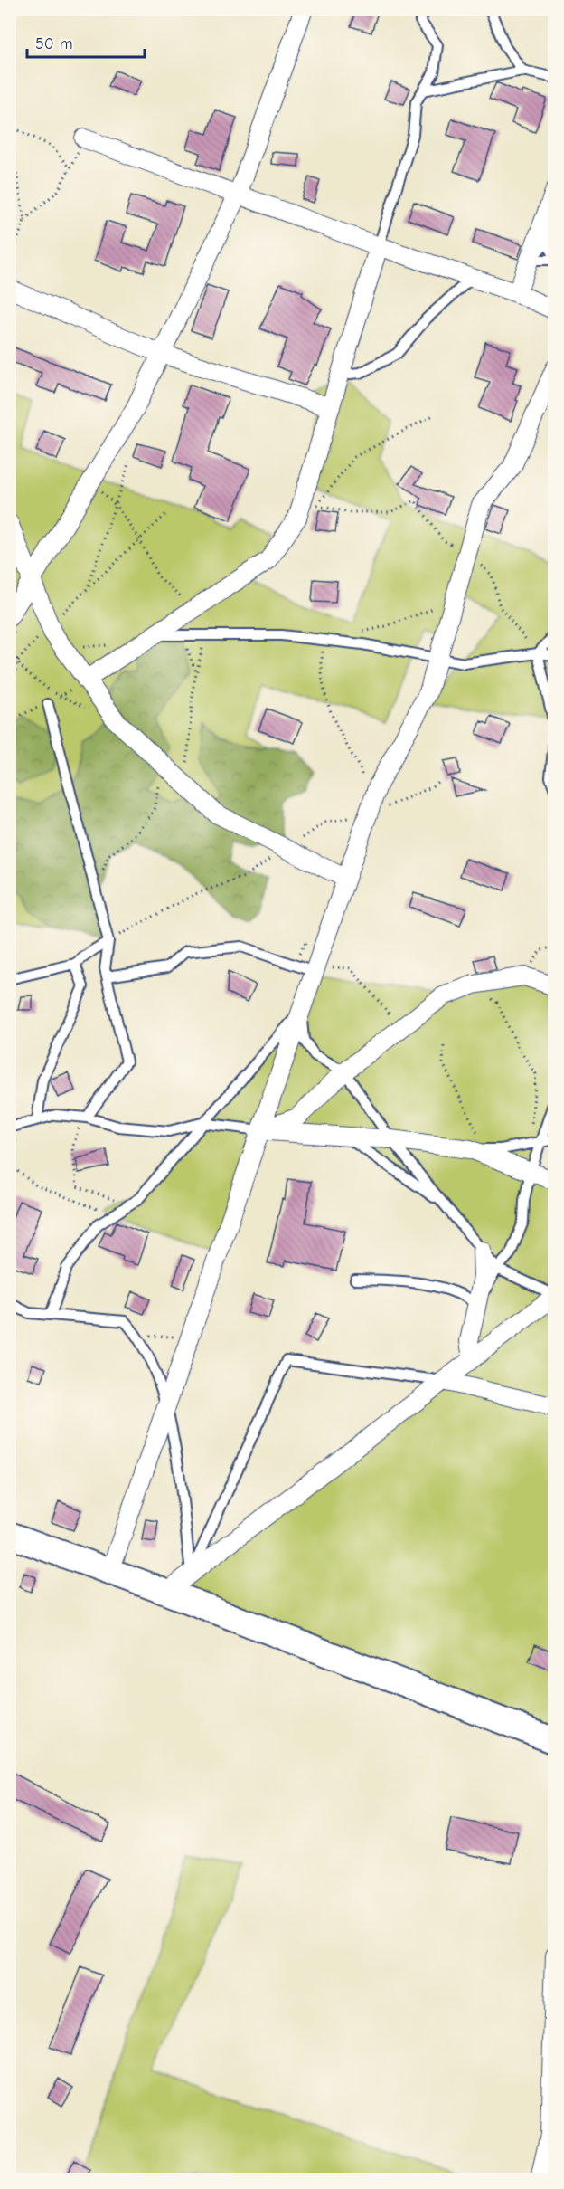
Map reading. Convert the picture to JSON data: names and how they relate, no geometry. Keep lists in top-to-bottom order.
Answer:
{
  "scale_bar": "50 m"
}
